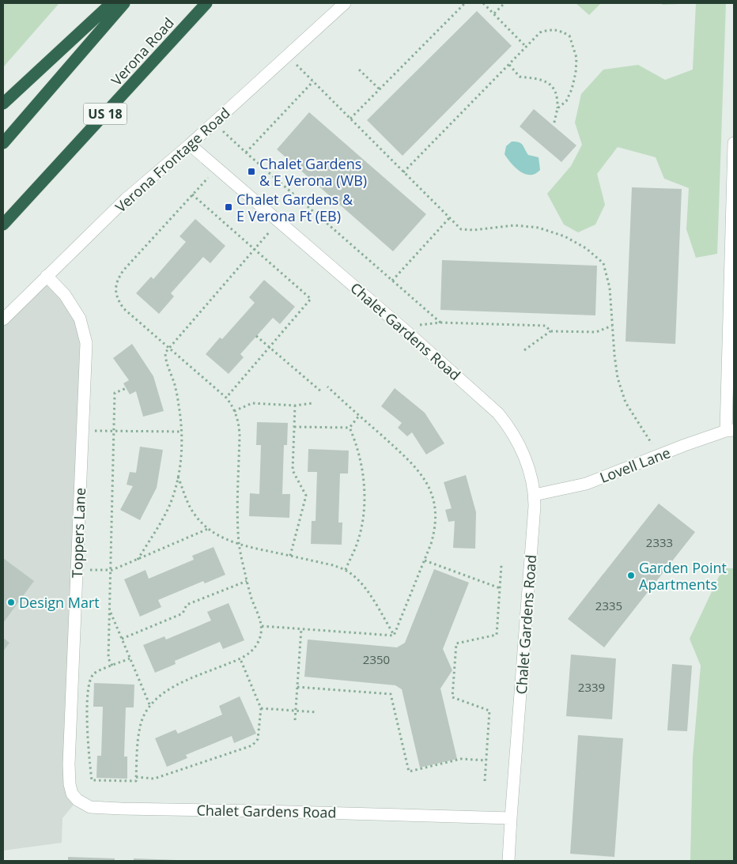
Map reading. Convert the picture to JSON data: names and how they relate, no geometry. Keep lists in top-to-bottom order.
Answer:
{
  "streets": {
    "highway": ["Verona Road", "US 18"],
    "street": [
      "Verona Frontage Road",
      "Chalet Gardens Road",
      "Lovell Lane",
      "Toppers Lane"
    ]
  },
  "crossings": [
    ["Verona Frontage Road", "Chalet Gardens Road"],
    ["Verona Frontage Road", "Toppers Lane"],
    ["Chalet Gardens Road", "Lovell Lane"],
    ["Chalet Gardens Road", "Toppers Lane"]
  ],
  "places": {
    "transit": ["Chalet Gardens & E Verona (WB)", "Chalet Gardens & E Verona Ft (EB)"],
    "other": ["Garden Point Apartments", "Design Mart"]
  },
  "house_numbers": [
    "2333",
    "2335",
    "2350",
    "2339"
  ]
}
